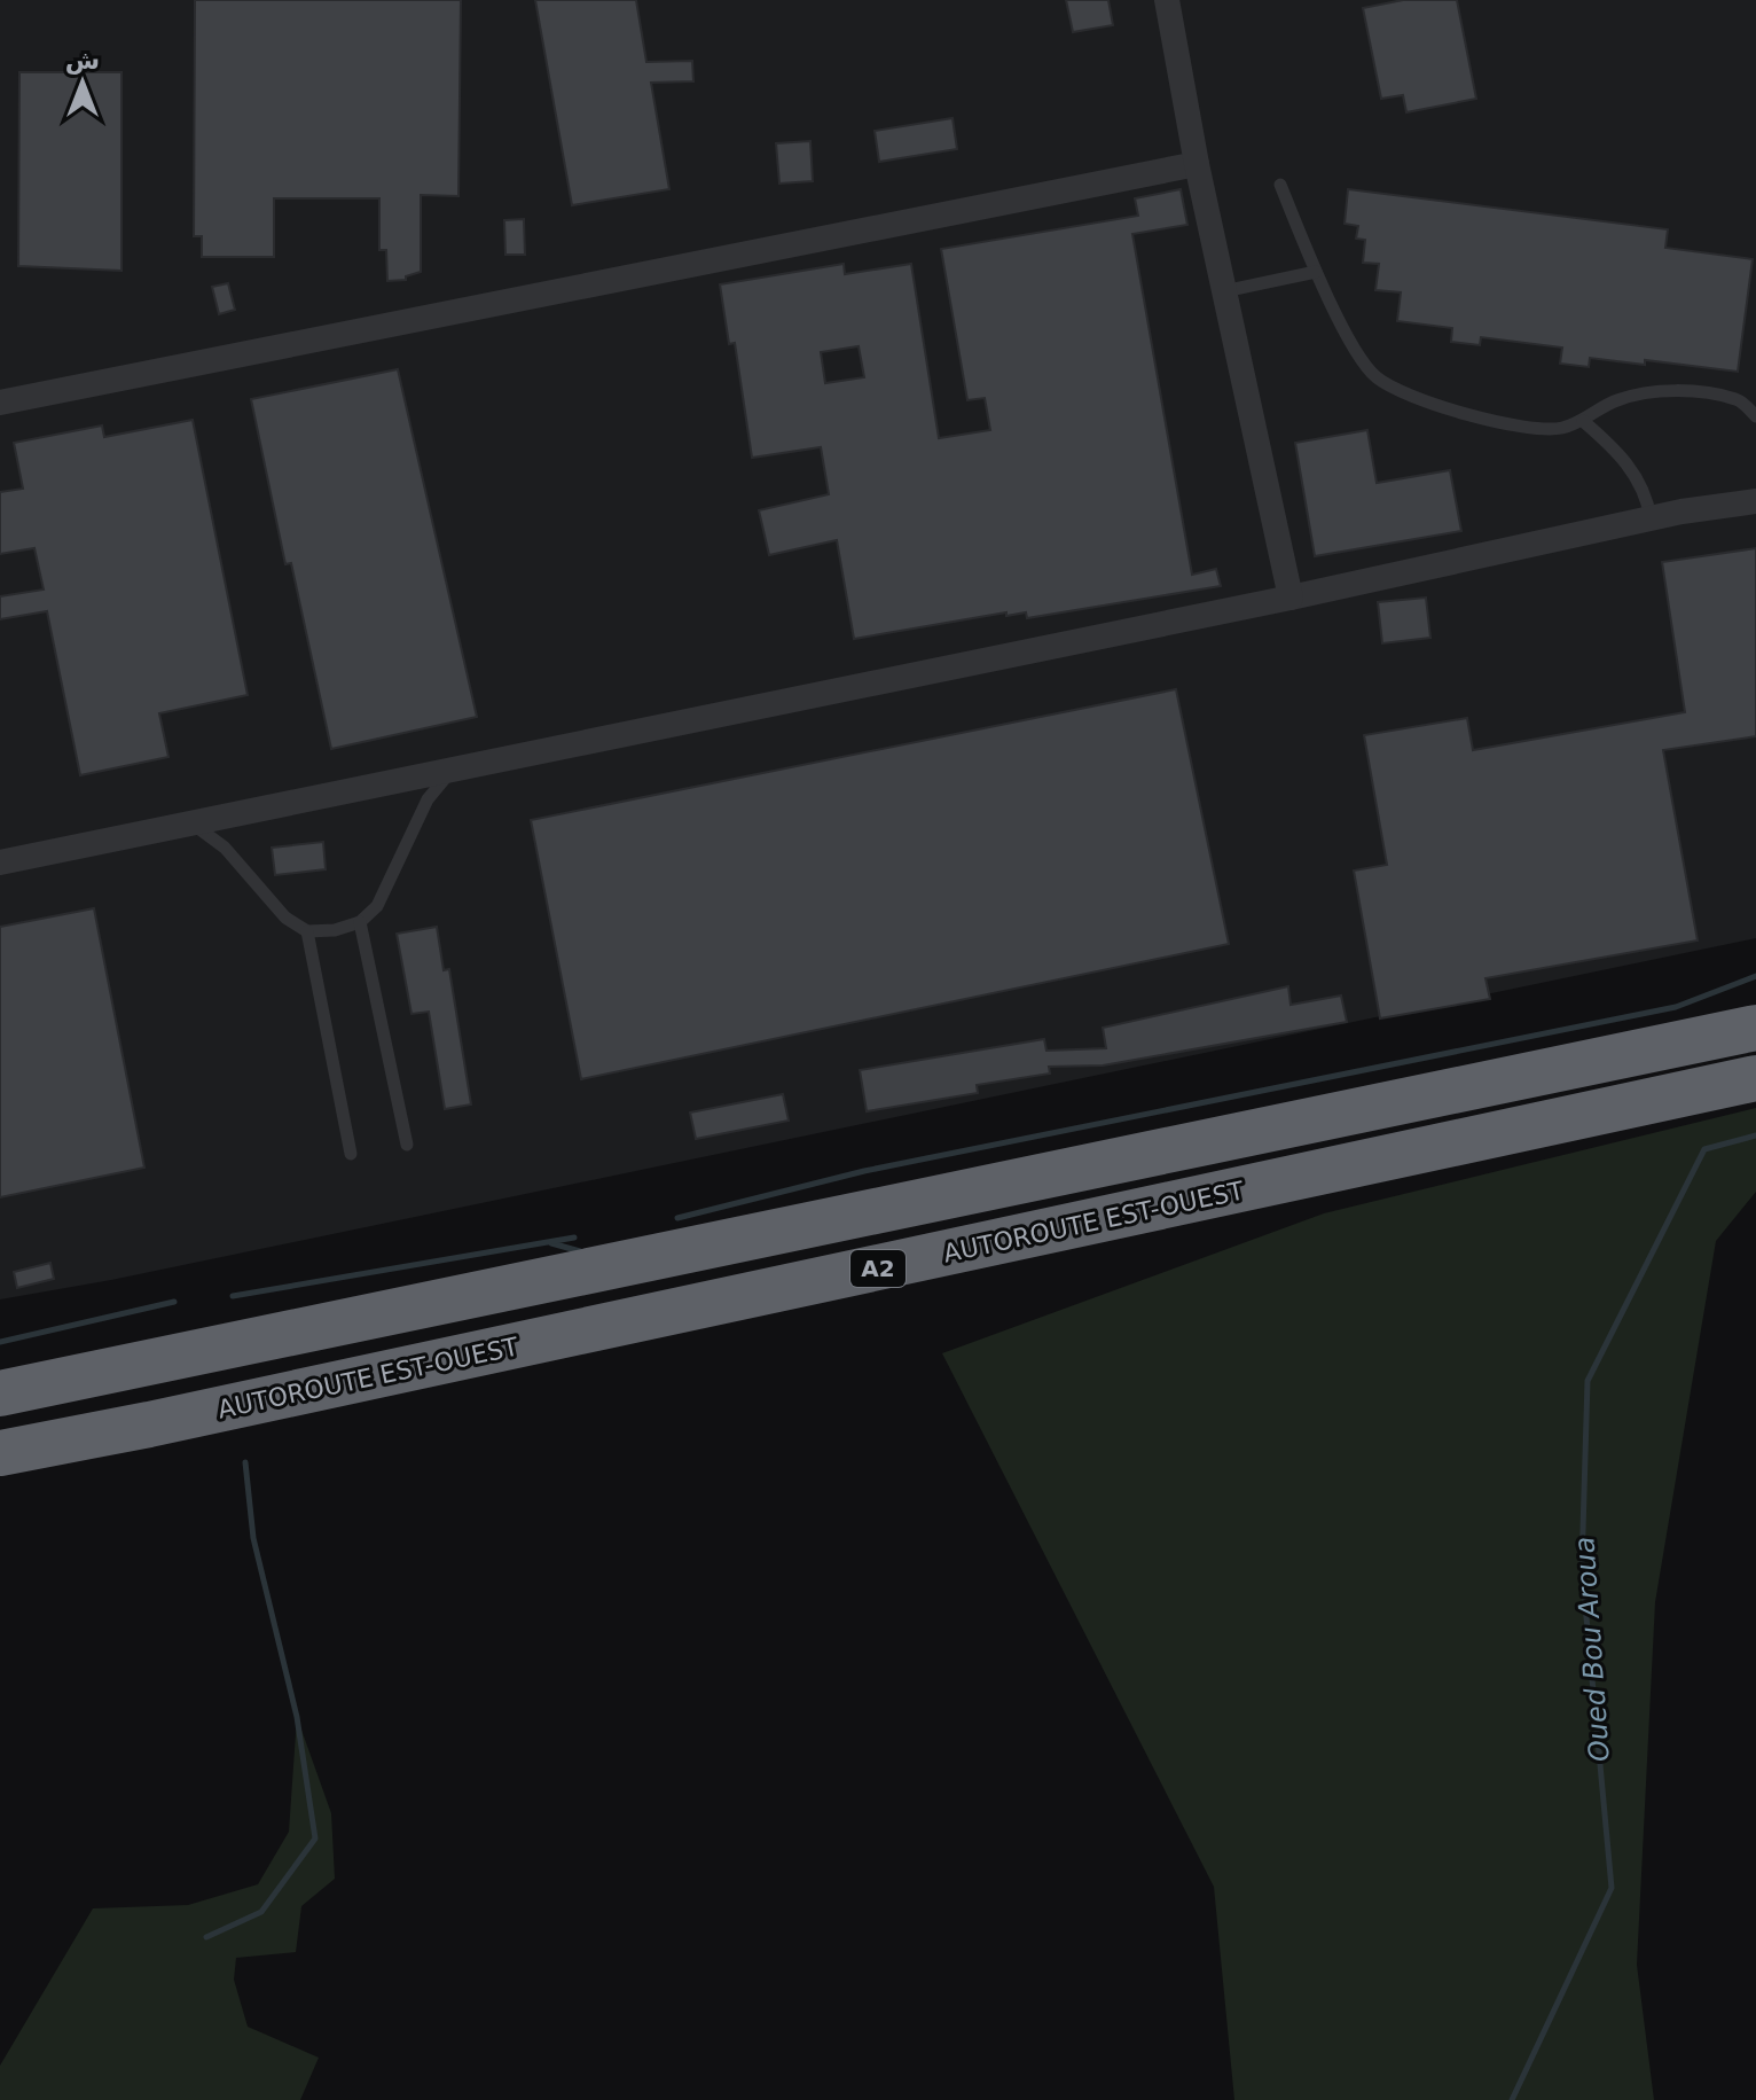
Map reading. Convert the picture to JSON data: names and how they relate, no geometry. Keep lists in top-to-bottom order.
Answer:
{
  "streets": {
    "highway": ["AUTOROUTE EST-OUEST", "A2"]
  },
  "water": ["Oued Bou Aroua"],
  "north": "top"
}
